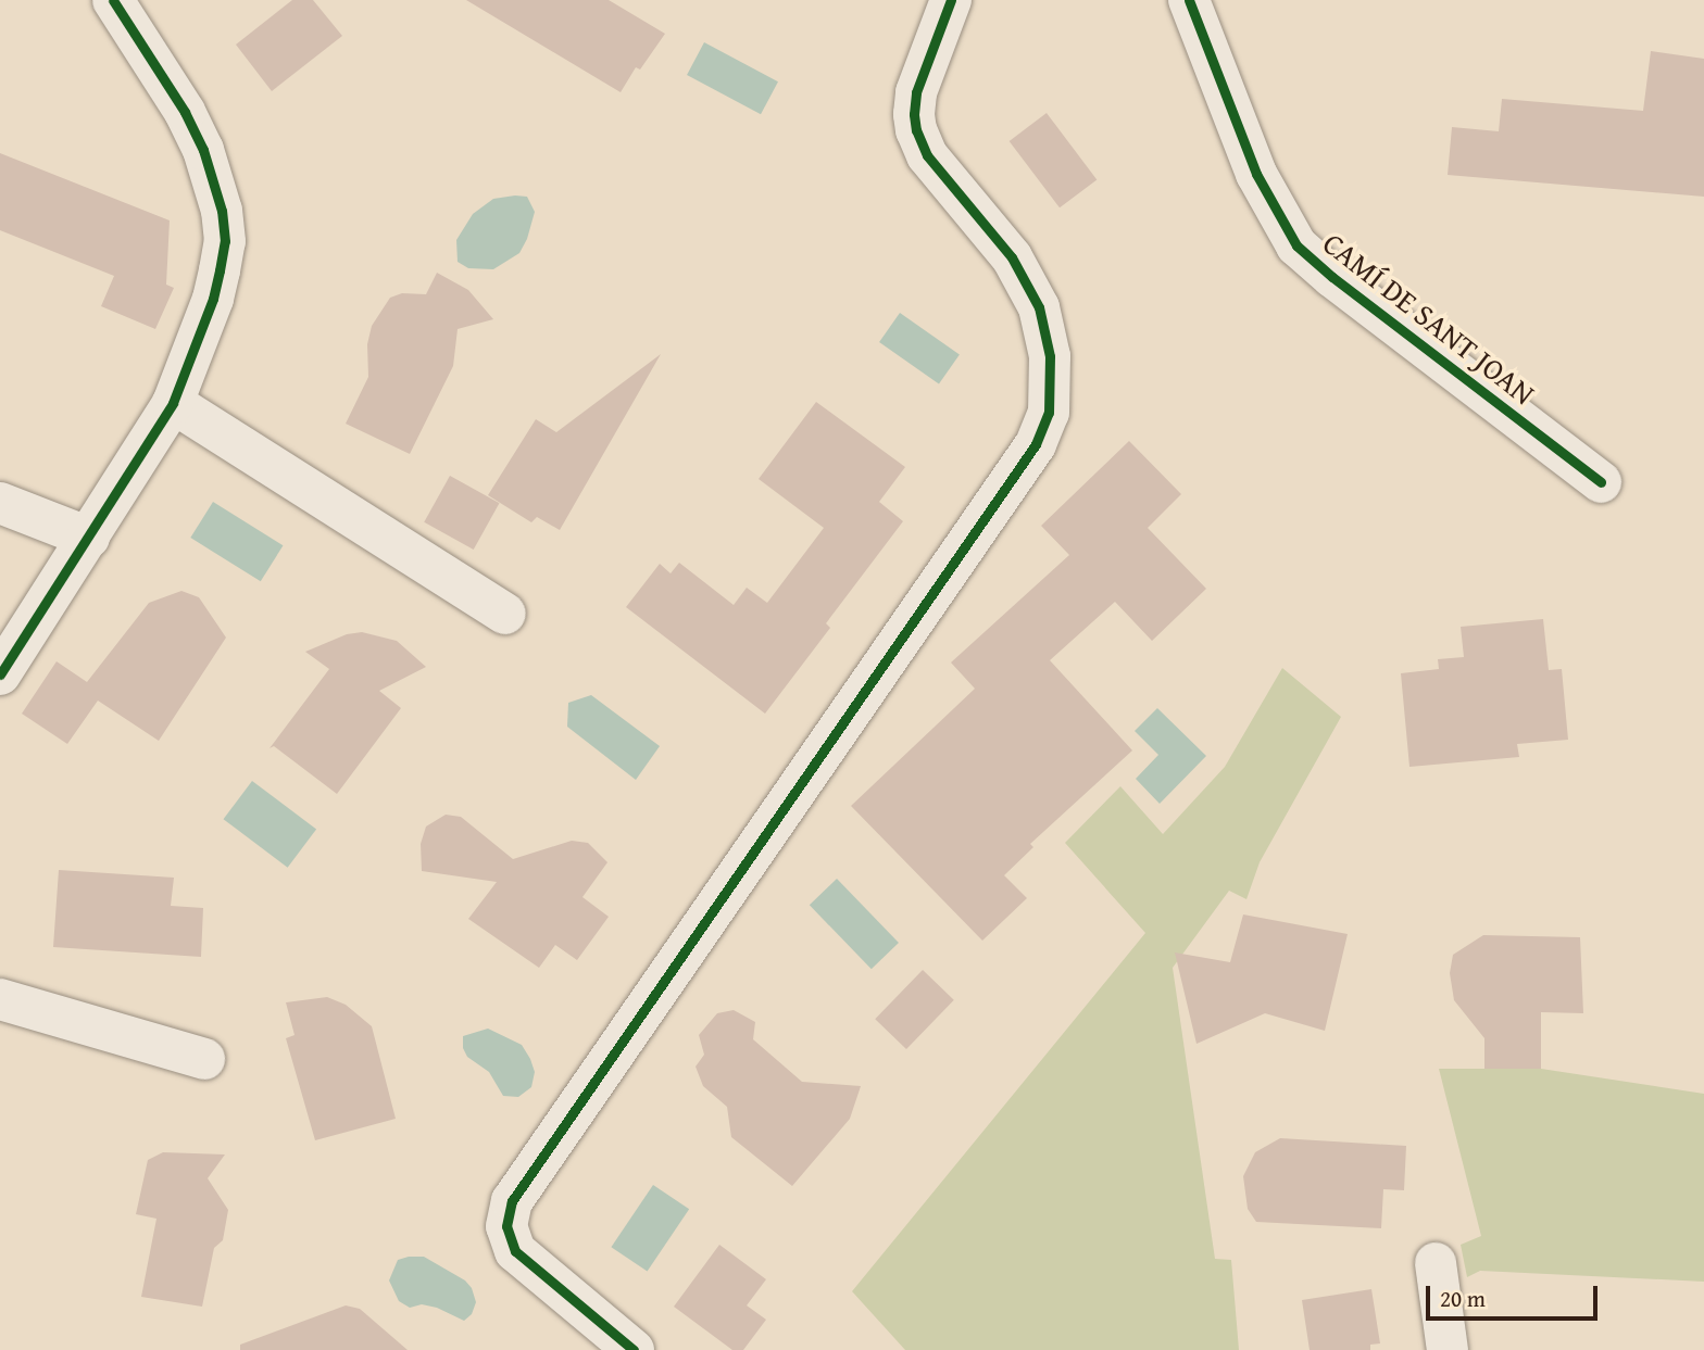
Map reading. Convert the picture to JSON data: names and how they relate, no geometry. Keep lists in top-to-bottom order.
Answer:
{
  "streets": {
    "street": ["CAMÍ DE SANT JOAN"]
  },
  "scale_bar": "20 m"
}
